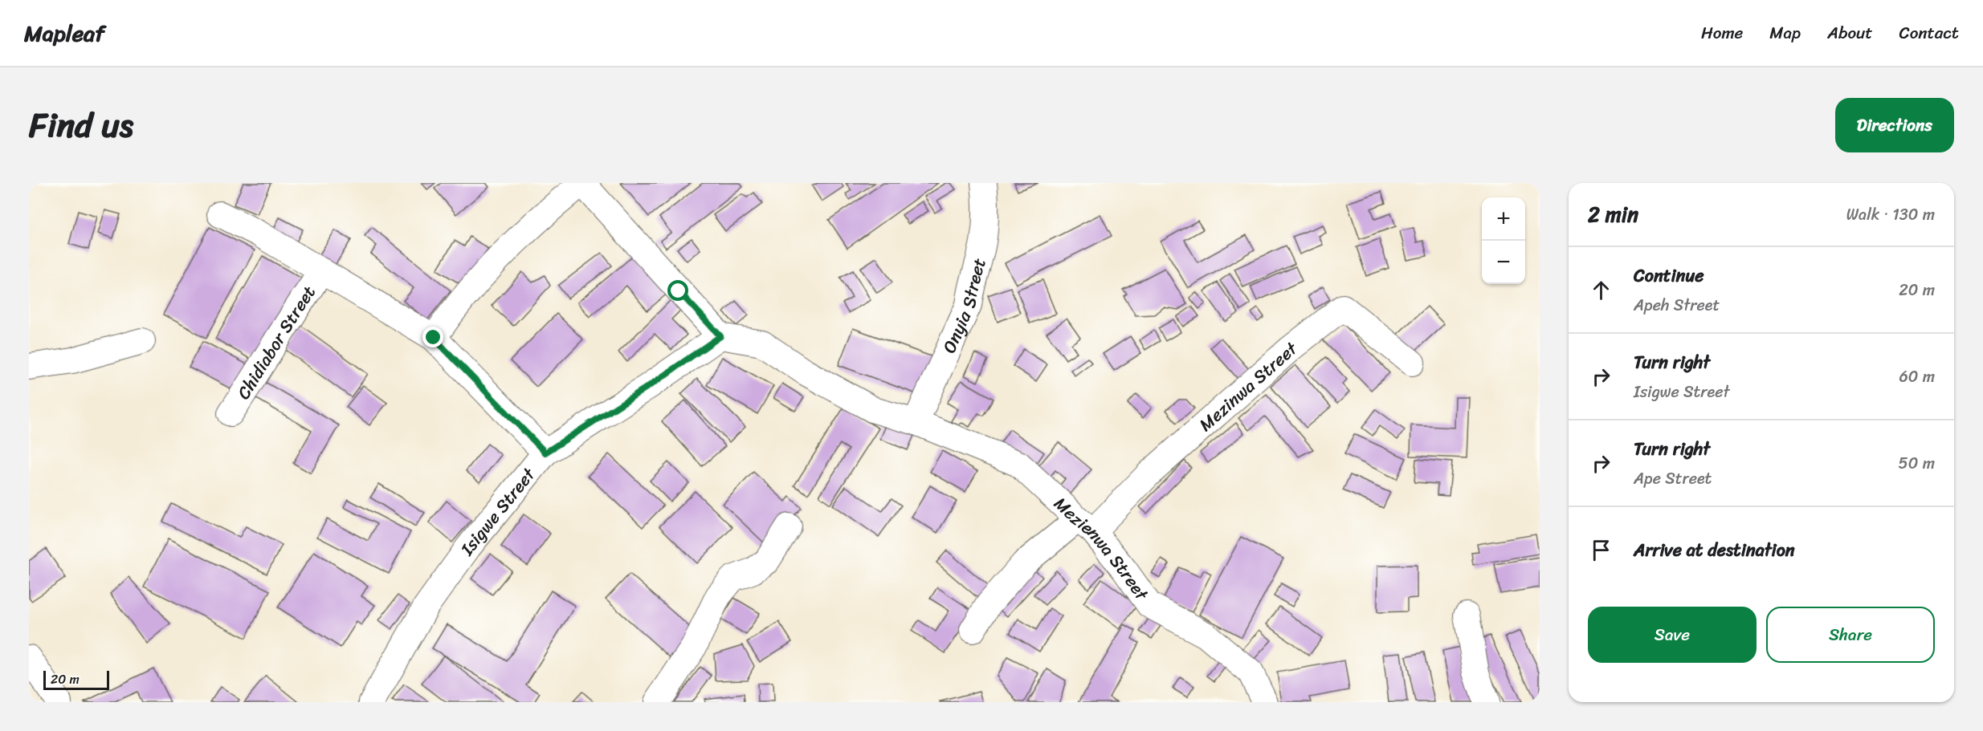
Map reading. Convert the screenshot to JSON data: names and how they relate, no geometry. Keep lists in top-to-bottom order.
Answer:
{
  "streets": {
    "street": [
      "Onyia Street",
      "Chidiabor Street",
      "Mezinwa Street",
      "Isigwe Street",
      "Mezienwa Street"
    ]
  },
  "crossings": [
    ["Onyia Street", "Mezienwa Street"],
    ["Mezinwa Street", "Mezienwa Street"],
    ["Isigwe Street", "Mezienwa Street"]
  ],
  "scale_bar": "20 m",
  "page": {
    "header": "Mapleaf",
    "nav": [
      "Home",
      "Map",
      "About",
      "Contact"
    ],
    "title": "Find us",
    "buttons": [
      "Directions",
      ["Save", "Share"]
    ],
    "heading": ["2 min", "Walk · 130 m"],
    "map_buttons": ["+", "−"],
    "list": [
      ["Continue", "Apeh Street", "20 m"],
      ["Turn right", "Isigwe Street", "60 m"],
      ["Turn right", "Ape Street", "50 m"],
      "Arrive at destination"
    ],
    "scale": "20 m"
  }
}
